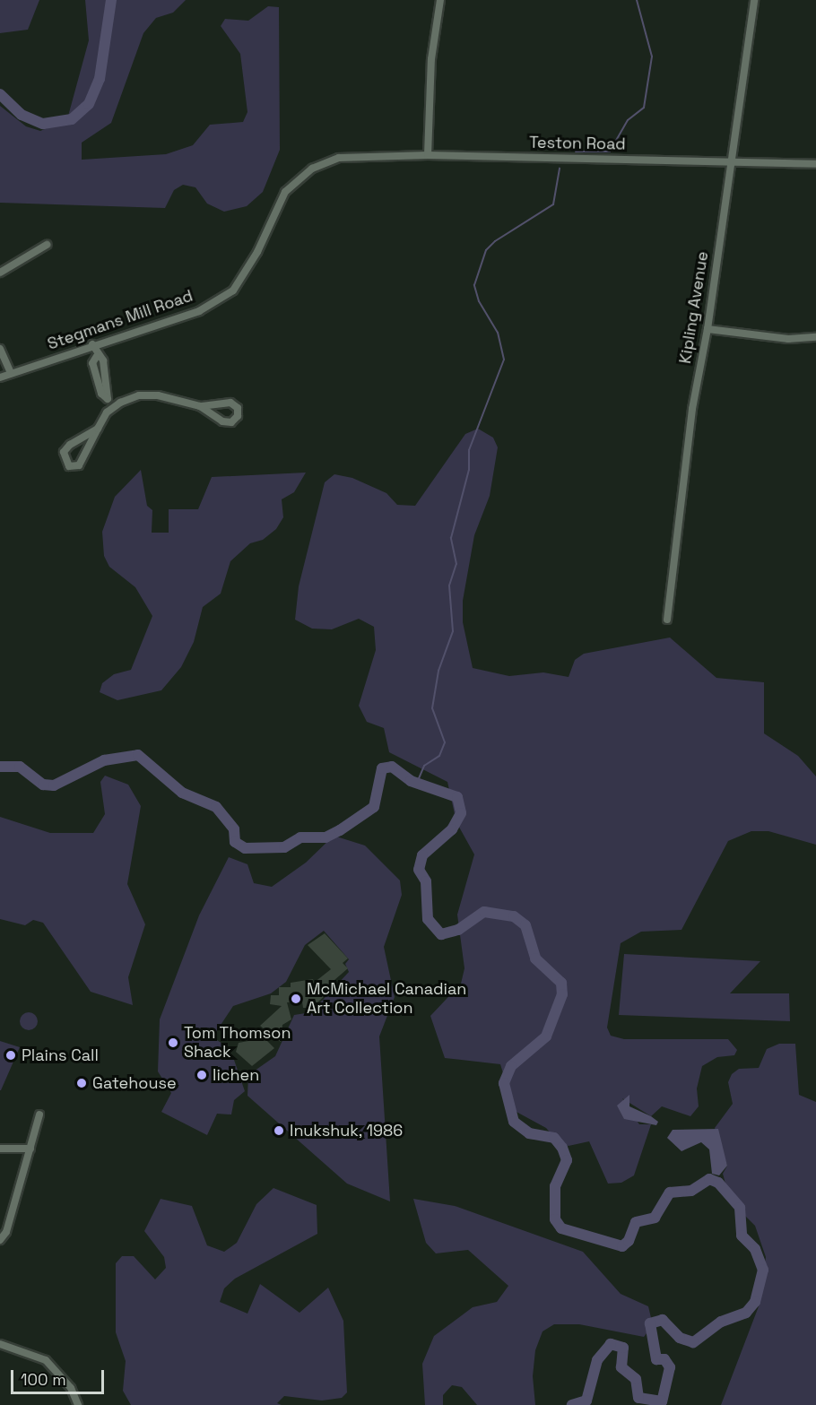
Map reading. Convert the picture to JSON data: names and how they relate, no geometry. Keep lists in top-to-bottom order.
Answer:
{
  "streets": {
    "street": ["Teston Road", "Kipling Avenue", "Stegmans Mill Road"]
  },
  "crossings": [
    ["Teston Road", "Kipling Avenue"],
    ["Teston Road", "Stegmans Mill Road"]
  ],
  "places": [
    "McMichael Canadian Art Collection",
    "Tom Thomson Shack",
    "Plains Call",
    "Iichen",
    "Gatehouse",
    "Inukshuk, 1986"
  ],
  "scale_bar": "100 m"
}
